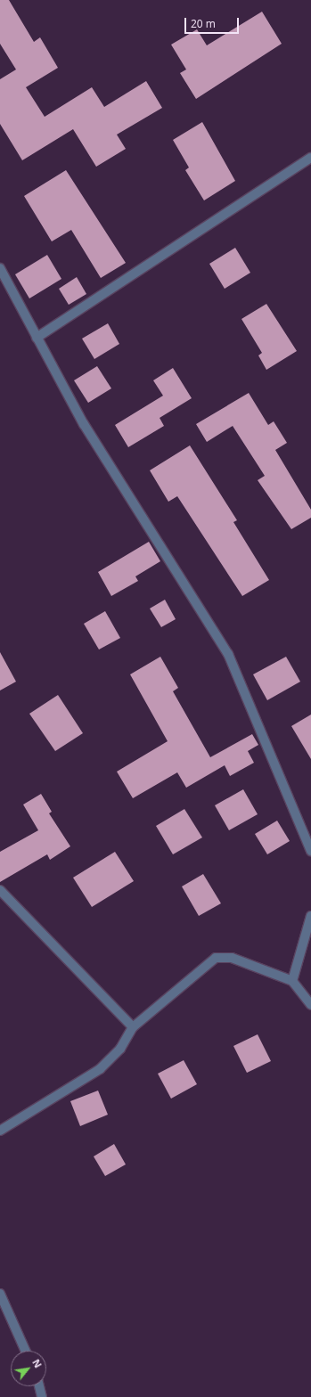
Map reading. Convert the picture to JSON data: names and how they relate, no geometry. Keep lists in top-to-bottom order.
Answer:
{
  "scale_bar": "20 m",
  "north": "top right"
}
